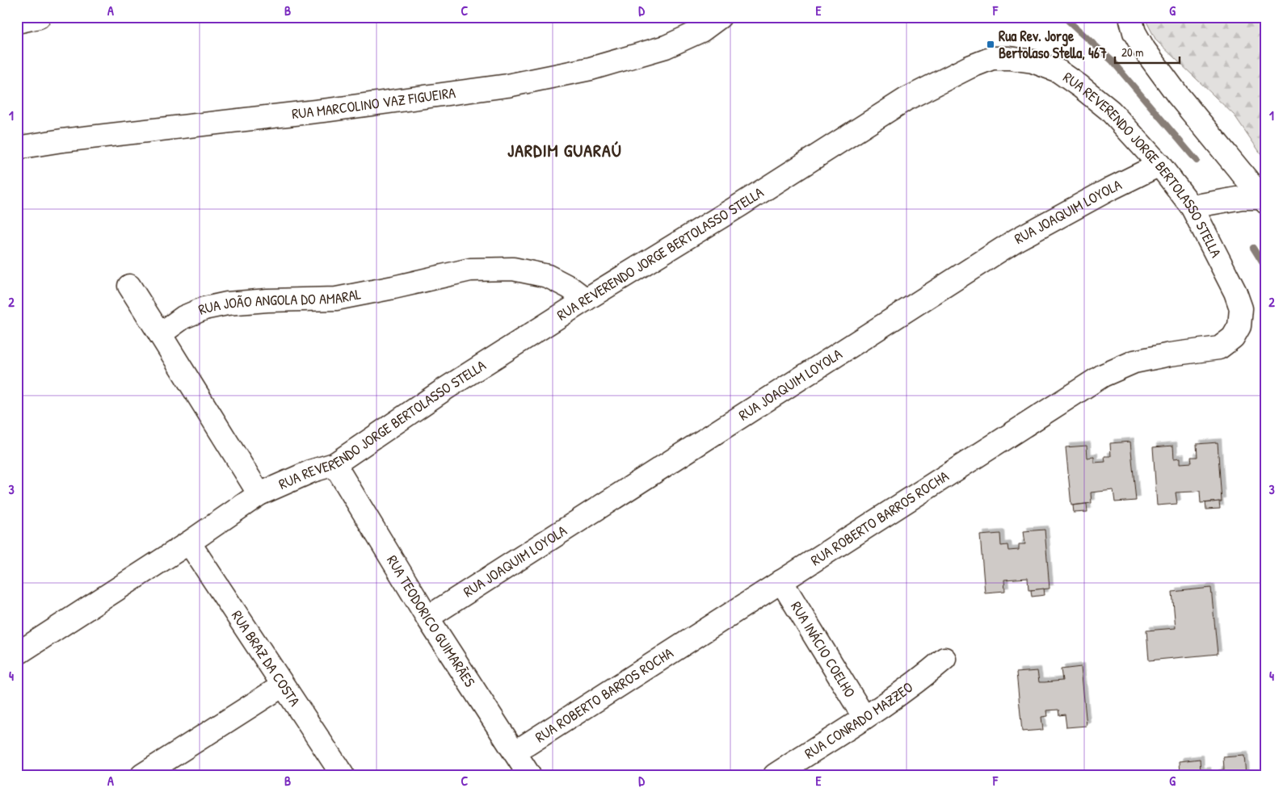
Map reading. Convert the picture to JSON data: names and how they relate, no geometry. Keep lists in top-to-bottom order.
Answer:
{
  "streets": {
    "street": [
      "RUA MARCOLINO VAZ FIGUEIRA",
      "RUA REVERENDO JORGE BERTOLASSO STELLA",
      "RUA JOAQUIM LOYOLA",
      "RUA JOÃO ANGOLA DO AMARAL",
      "RUA ROBERTO BARROS ROCHA",
      "RUA TEODORICO GUIMARÃES",
      "RUA INÁCIO COELHO",
      "RUA BRAZ DA COSTA",
      "RUA CONRADO MAZZEO"
    ]
  },
  "crossings": [
    ["RUA REVERENDO JORGE BERTOLASSO STELLA", "RUA JOAQUIM LOYOLA"],
    ["RUA REVERENDO JORGE BERTOLASSO STELLA", "RUA JOÃO ANGOLA DO AMARAL"],
    ["RUA REVERENDO JORGE BERTOLASSO STELLA", "RUA ROBERTO BARROS ROCHA"],
    ["RUA REVERENDO JORGE BERTOLASSO STELLA", "RUA TEODORICO GUIMARÃES"],
    ["RUA REVERENDO JORGE BERTOLASSO STELLA", "RUA BRAZ DA COSTA"],
    ["RUA JOAQUIM LOYOLA", "RUA TEODORICO GUIMARÃES"],
    ["RUA ROBERTO BARROS ROCHA", "RUA TEODORICO GUIMARÃES"],
    ["RUA ROBERTO BARROS ROCHA", "RUA INÁCIO COELHO"],
    ["RUA INÁCIO COELHO", "RUA CONRADO MAZZEO"]
  ],
  "districts": ["JARDIM GUARAÚ"],
  "places": {
    "transit": ["Rua Rev. Jorge Bertolaso Stella, 467"]
  },
  "scale_bar": "20 m",
  "grid": {
    "columns": [
      "A",
      "B",
      "C",
      "D",
      "E",
      "F",
      "G"
    ],
    "rows": [
      "1",
      "2",
      "3",
      "4"
    ]
  }
}
